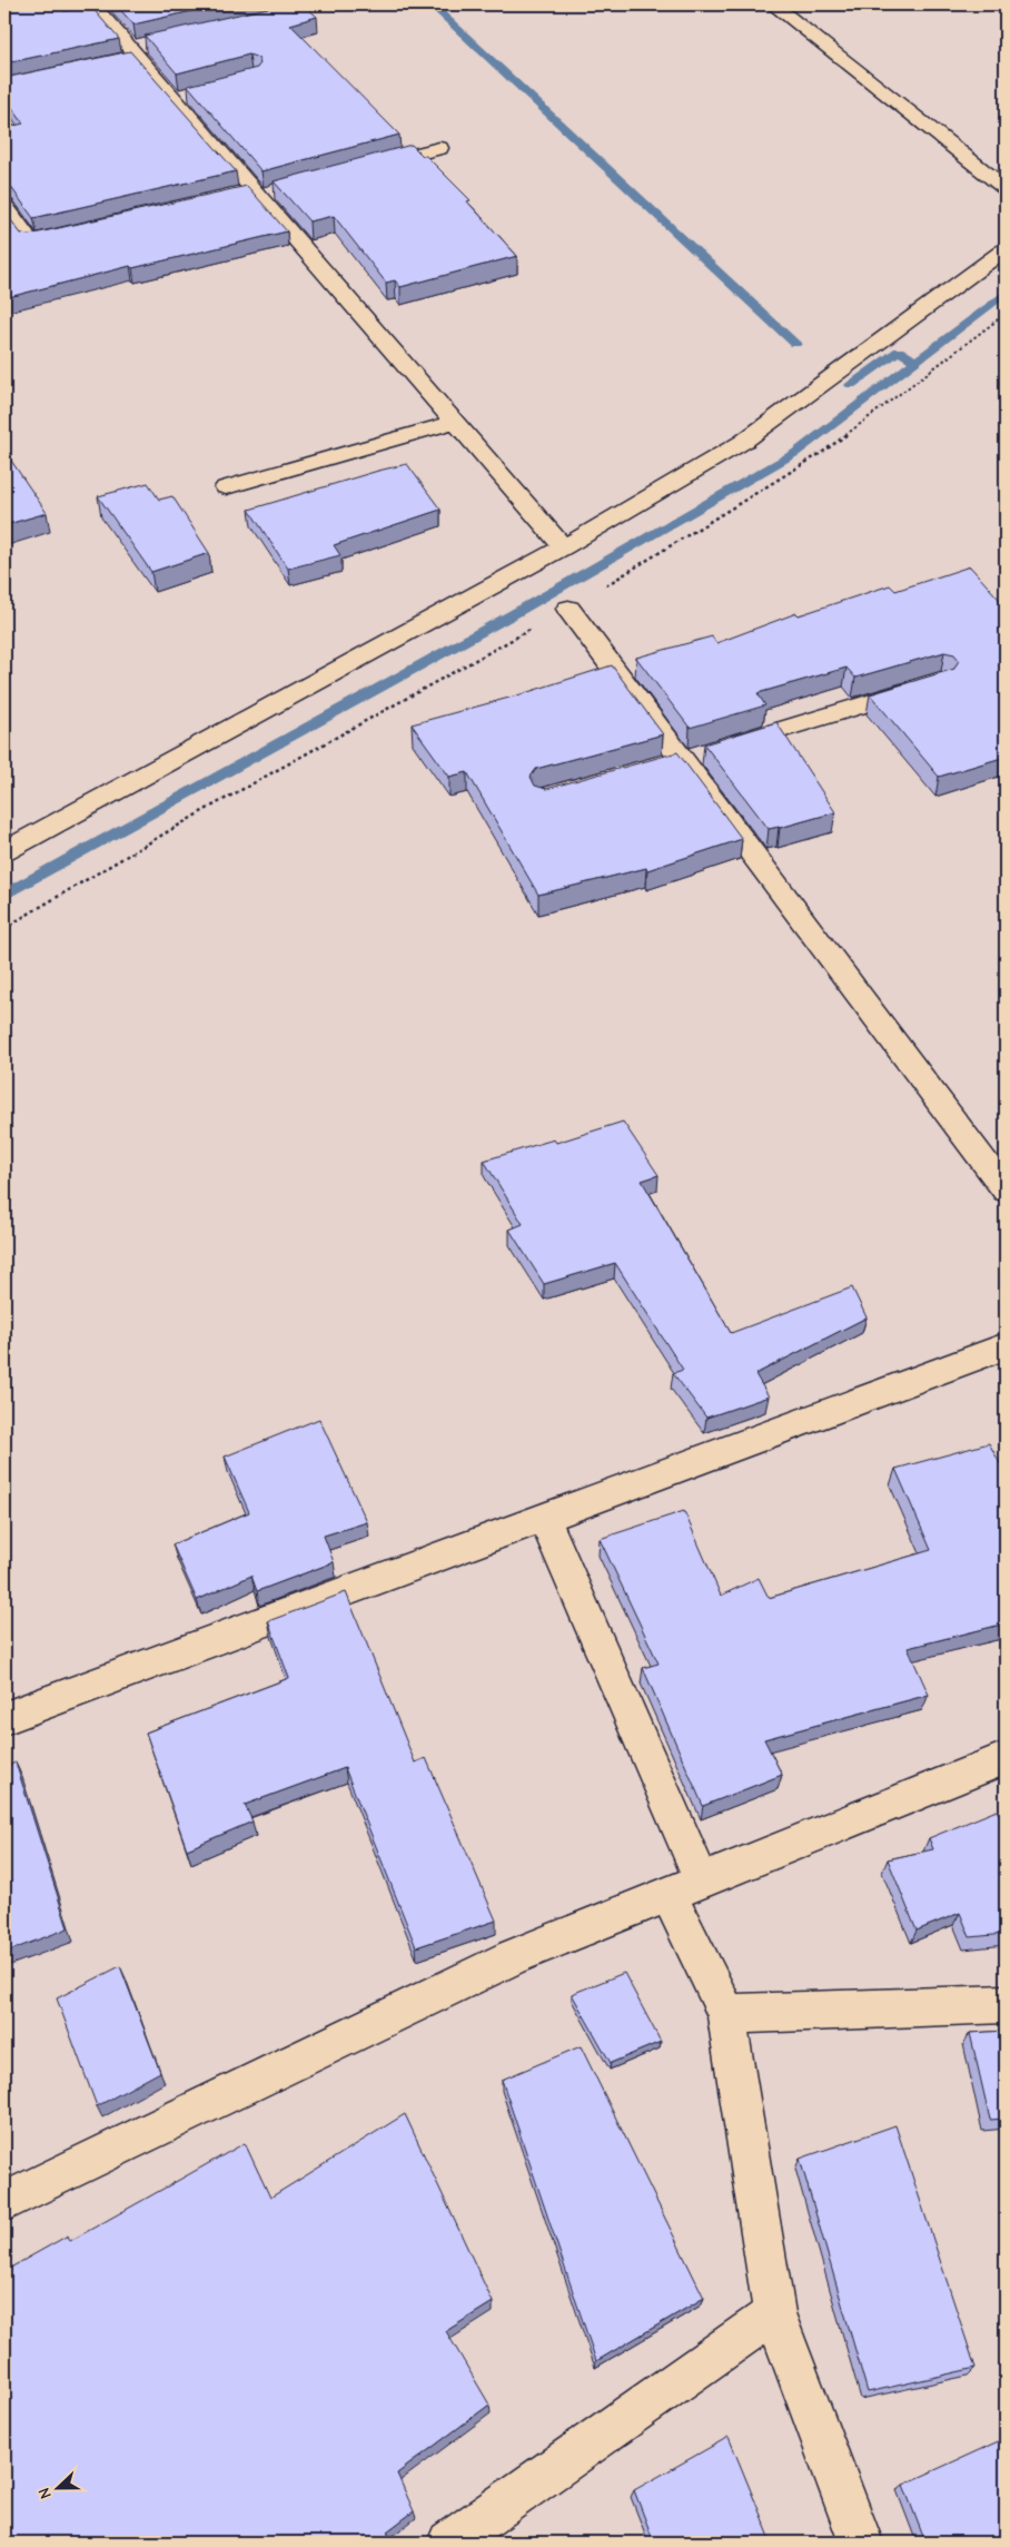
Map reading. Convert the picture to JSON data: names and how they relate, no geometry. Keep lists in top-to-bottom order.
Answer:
{
  "north": "left"
}
